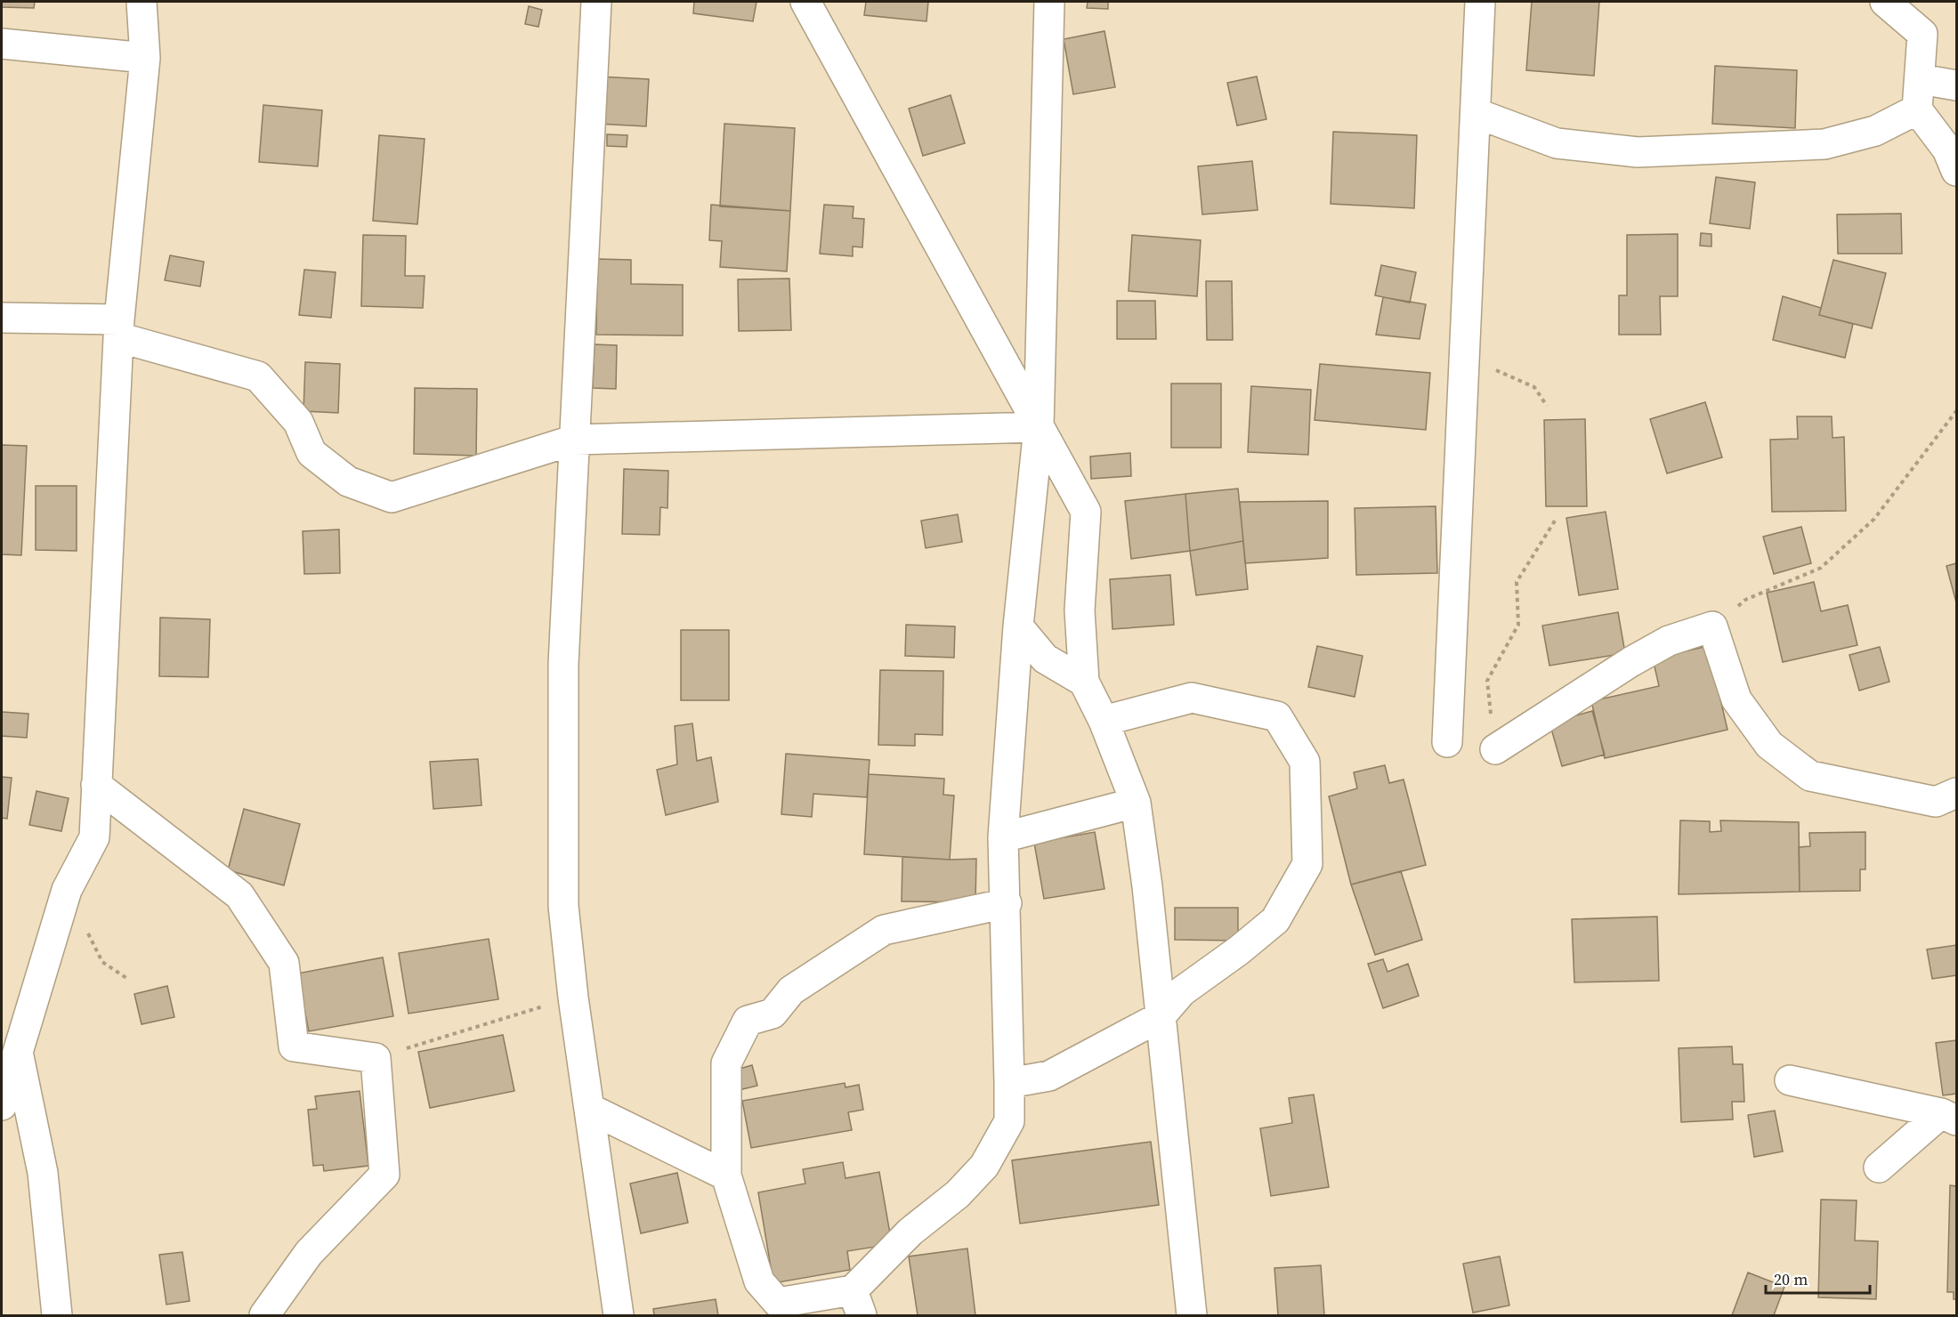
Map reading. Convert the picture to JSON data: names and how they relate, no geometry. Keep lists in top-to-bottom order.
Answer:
{
  "scale_bar": "20 m"
}
